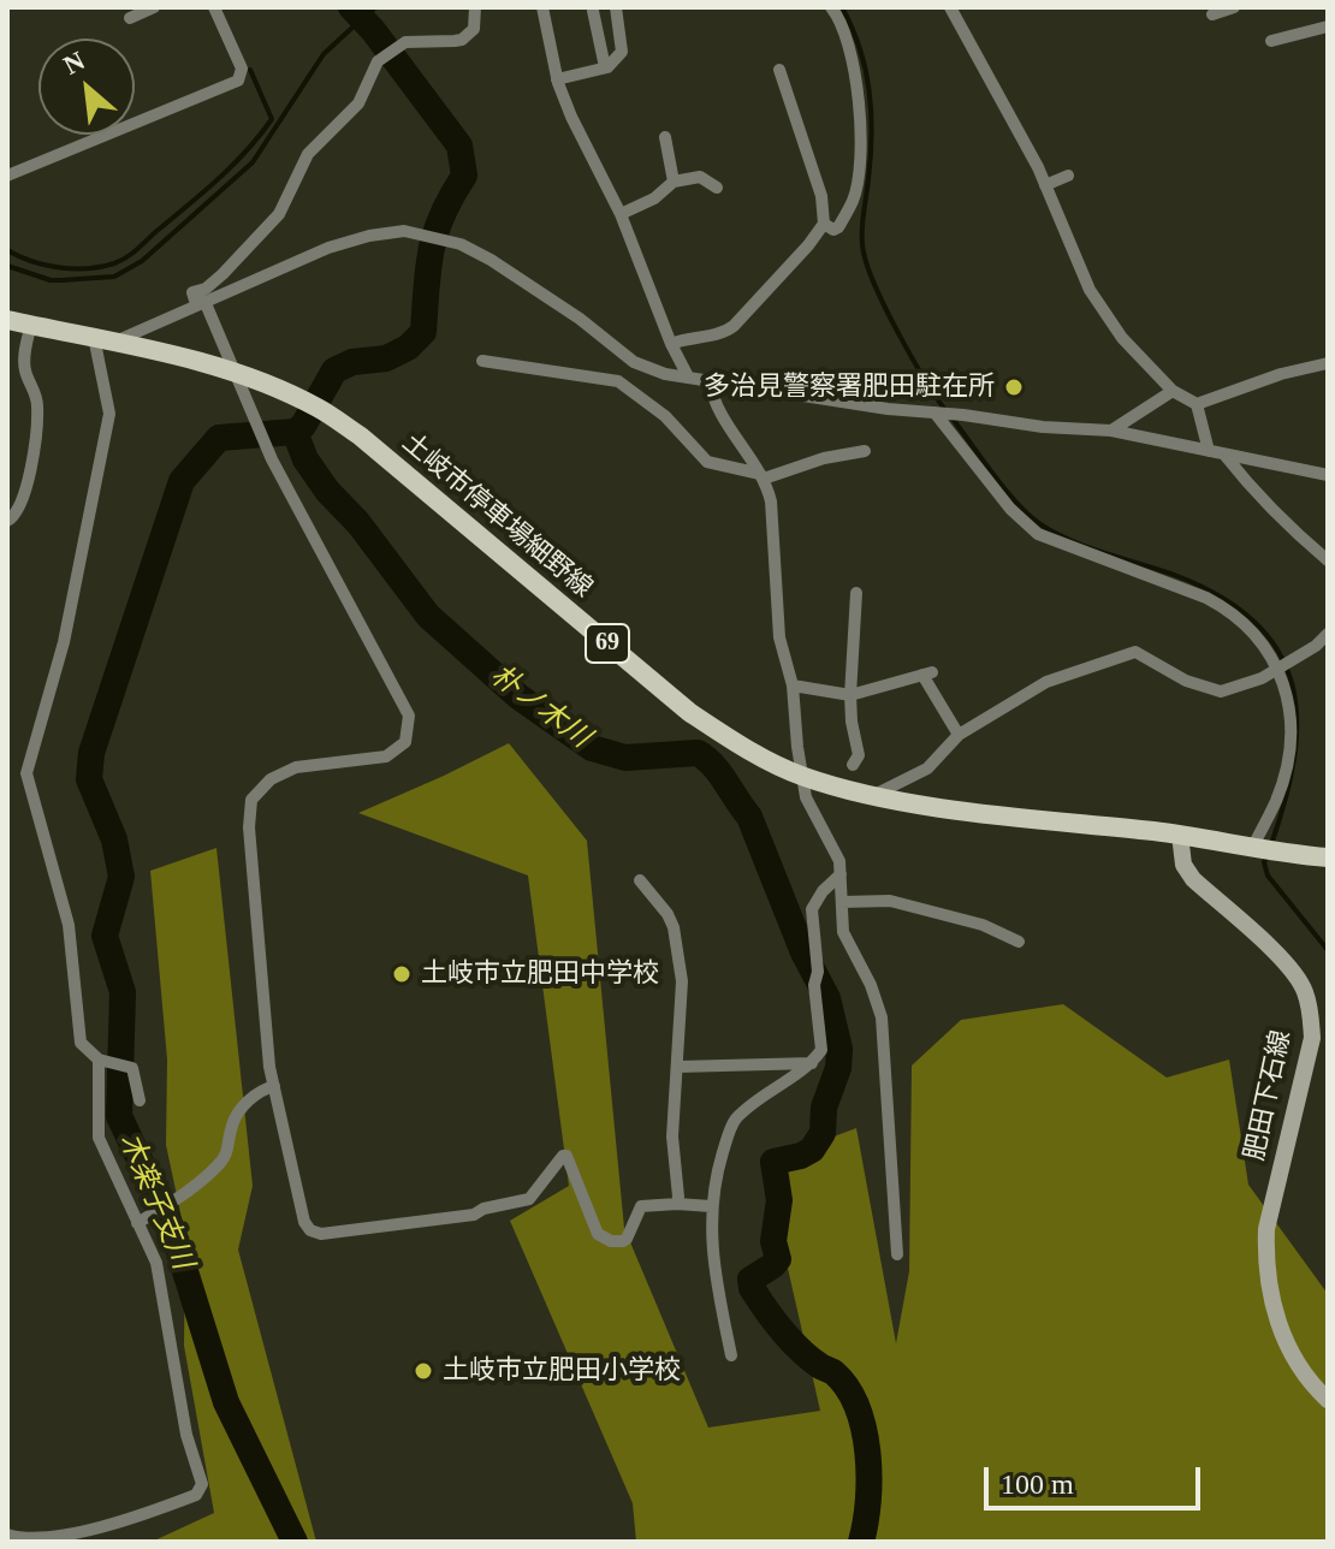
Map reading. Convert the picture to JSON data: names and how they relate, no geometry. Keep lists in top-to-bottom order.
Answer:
{
  "streets": {
    "main road": ["土岐市停車場細野線", "69", "肥田下石線"]
  },
  "crossings": [
    ["土岐市停車場細野線", "肥田下石線"]
  ],
  "water": ["朴ノ木川", "木楽子支川"],
  "places": ["多治見警察署肥田駐在所", "土岐市立肥田中学校", "土岐市立肥田小学校"],
  "scale_bar": "100 m",
  "north": "top left"
}
